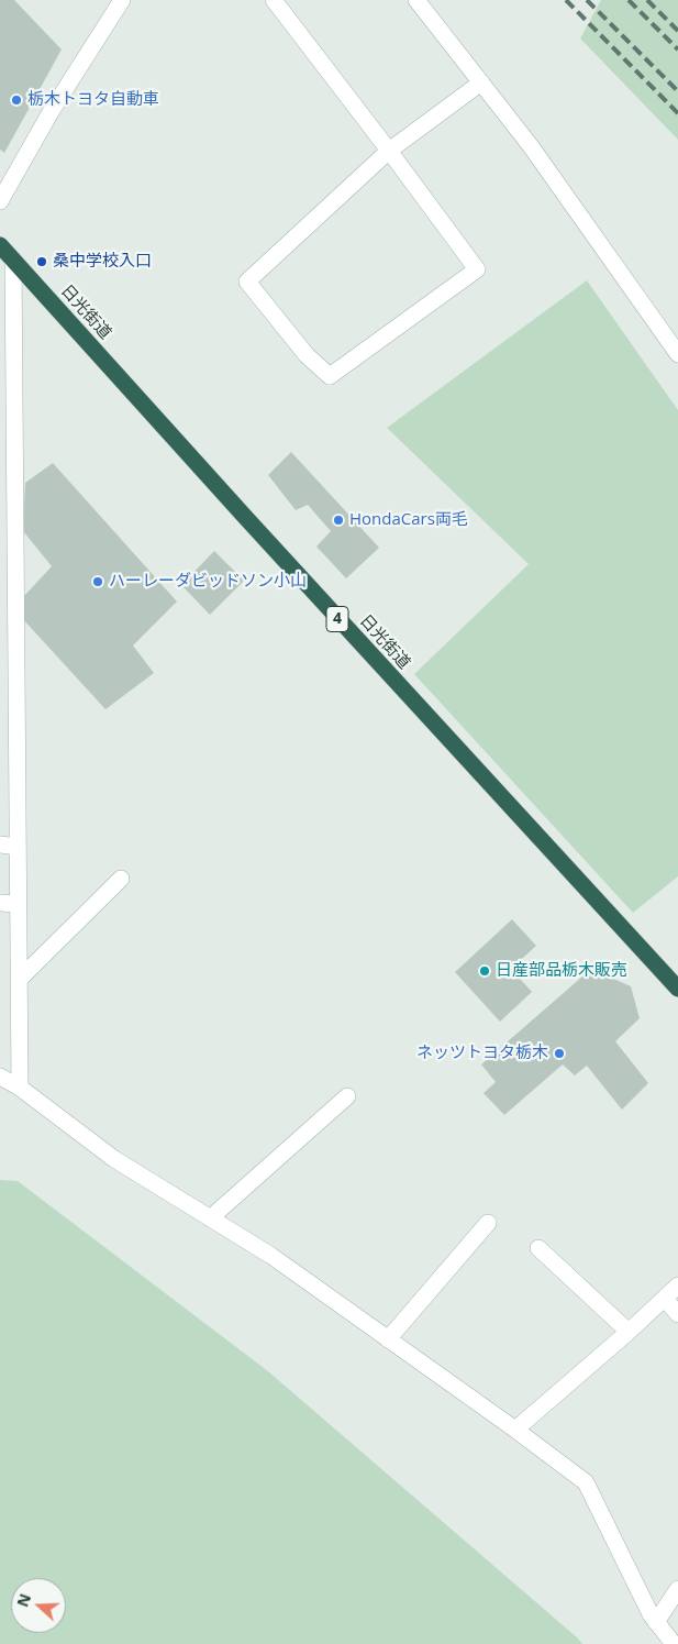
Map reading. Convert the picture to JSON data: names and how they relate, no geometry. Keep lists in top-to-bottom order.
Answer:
{
  "streets": {
    "highway": ["日光街道", "4"]
  },
  "places": [
    "栃木トヨタ自動車",
    "桑中学校入口",
    "HondaCars両毛",
    "ハーレーダビッドソン小山",
    "日産部品栃木販売",
    "ネッツトヨタ栃木"
  ],
  "north": "left"
}
